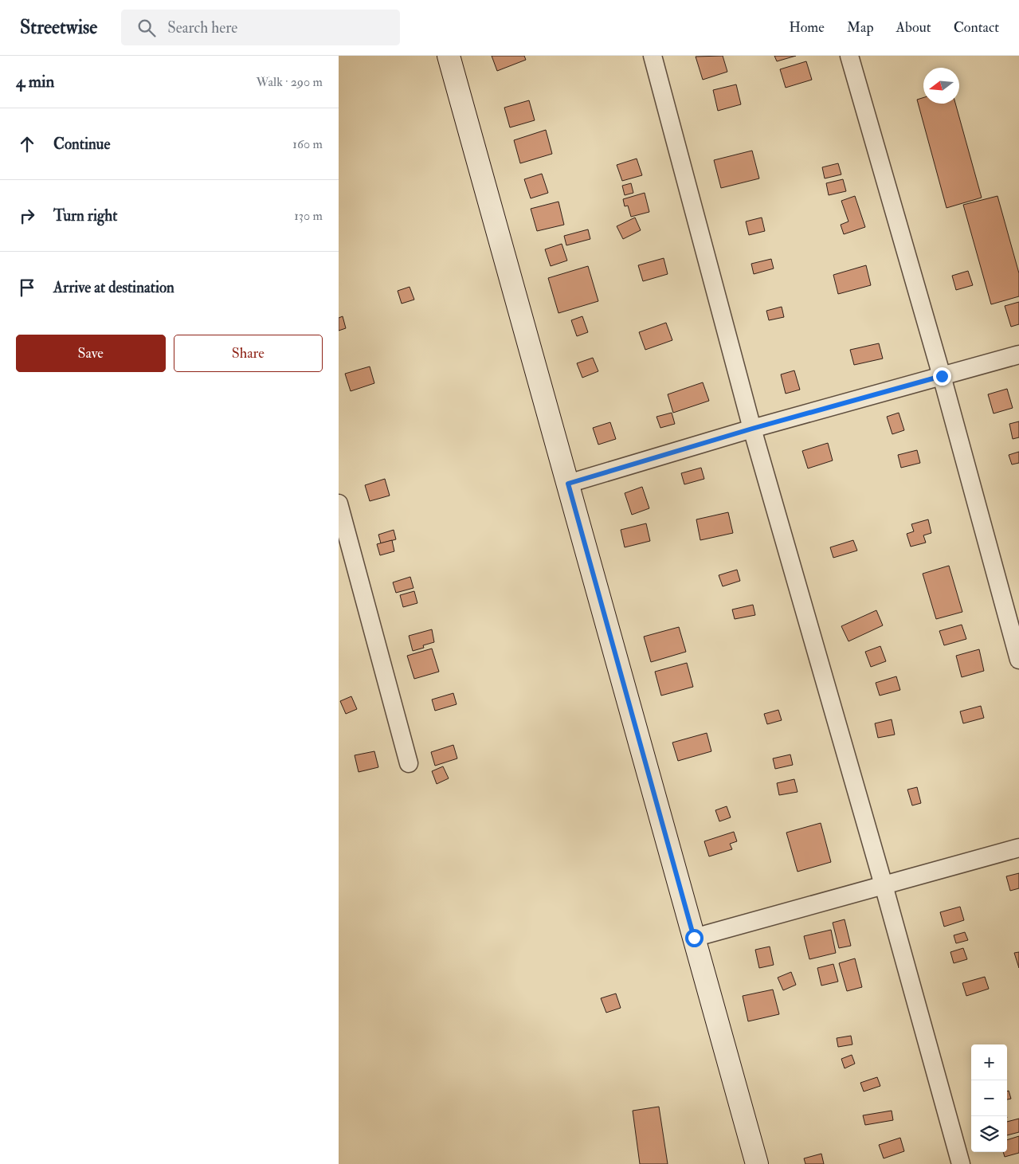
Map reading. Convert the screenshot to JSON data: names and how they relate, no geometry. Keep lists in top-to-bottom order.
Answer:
{
  "north": "left",
  "page": {
    "header": "Streetwise",
    "search": "Search here",
    "nav": [
      "Home",
      "Map",
      "About",
      "Contact"
    ],
    "heading": ["4 min", "Walk · 290 m"],
    "list": [
      ["Continue", "160 m"],
      ["Turn right", "130 m"],
      "Arrive at destination"
    ],
    "buttons": ["Save", "Share"],
    "map_buttons": ["+", "−"]
  }
}
